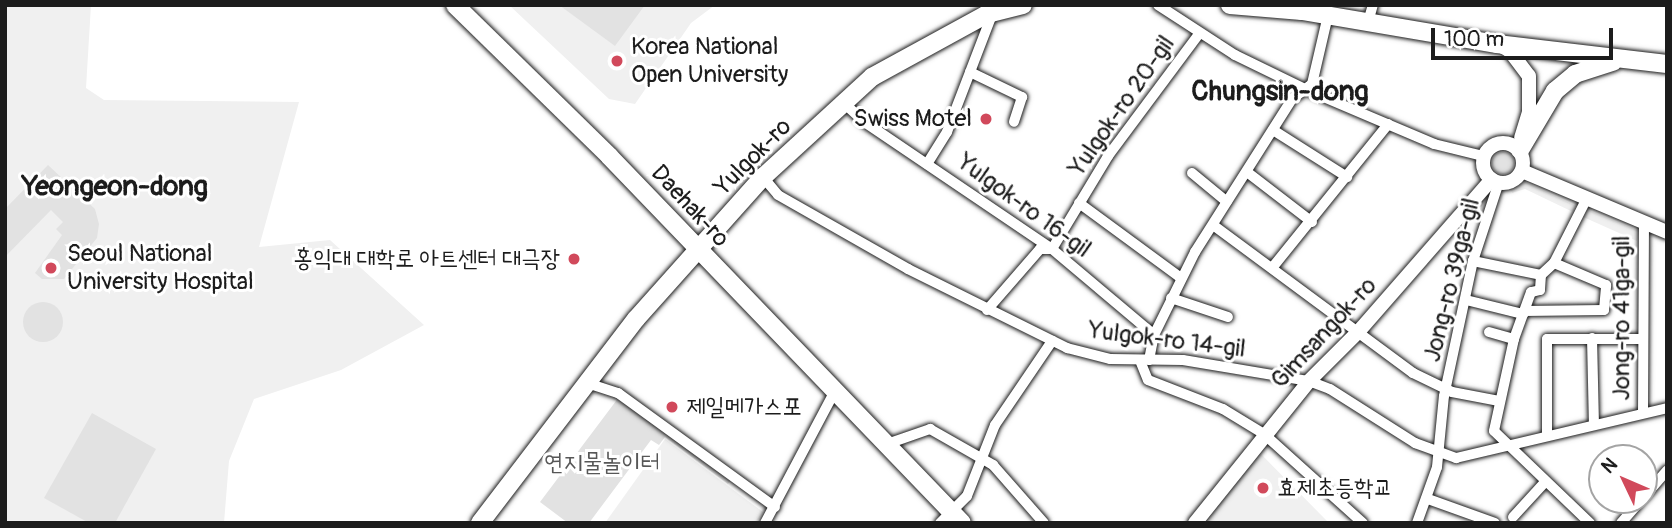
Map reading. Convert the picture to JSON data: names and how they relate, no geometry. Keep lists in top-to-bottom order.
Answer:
{
  "streets": {
    "main road": ["Yulgok-ro", "Daehak-ro"],
    "street": [
      "Yulgok-ro 20-gil",
      "Yulgok-ro 16-gil",
      "Jong-ro 39ga-gil",
      "Jong-ro 41ga-gil",
      "Gimsangok-ro",
      "Yulgok-ro 14-gil"
    ]
  },
  "crossings": [
    ["Yulgok-ro 20-gil", "Yulgok-ro 16-gil"],
    ["Yulgok-ro", "Daehak-ro"],
    ["Yulgok-ro", "Yulgok-ro 16-gil"],
    ["Yulgok-ro", "Yulgok-ro 14-gil"],
    ["Daehak-ro", "Yulgok-ro 14-gil"],
    ["Jong-ro 39ga-gil", "Gimsangok-ro"],
    ["Jong-ro 39ga-gil", "Yulgok-ro 14-gil"],
    ["Gimsangok-ro", "Yulgok-ro 14-gil"]
  ],
  "districts": ["Chungsin-dong", "Yeongeon-dong"],
  "parks": ["연지물놀이터"],
  "places": [
    "Korea National Open University",
    "Swiss Motel",
    "홍익대 대학로 아트센터 대극장",
    "Seoul National University Hospital",
    "제일메가스포",
    "효제초등학교"
  ],
  "scale_bar": "100 m",
  "north": "top left"
}
